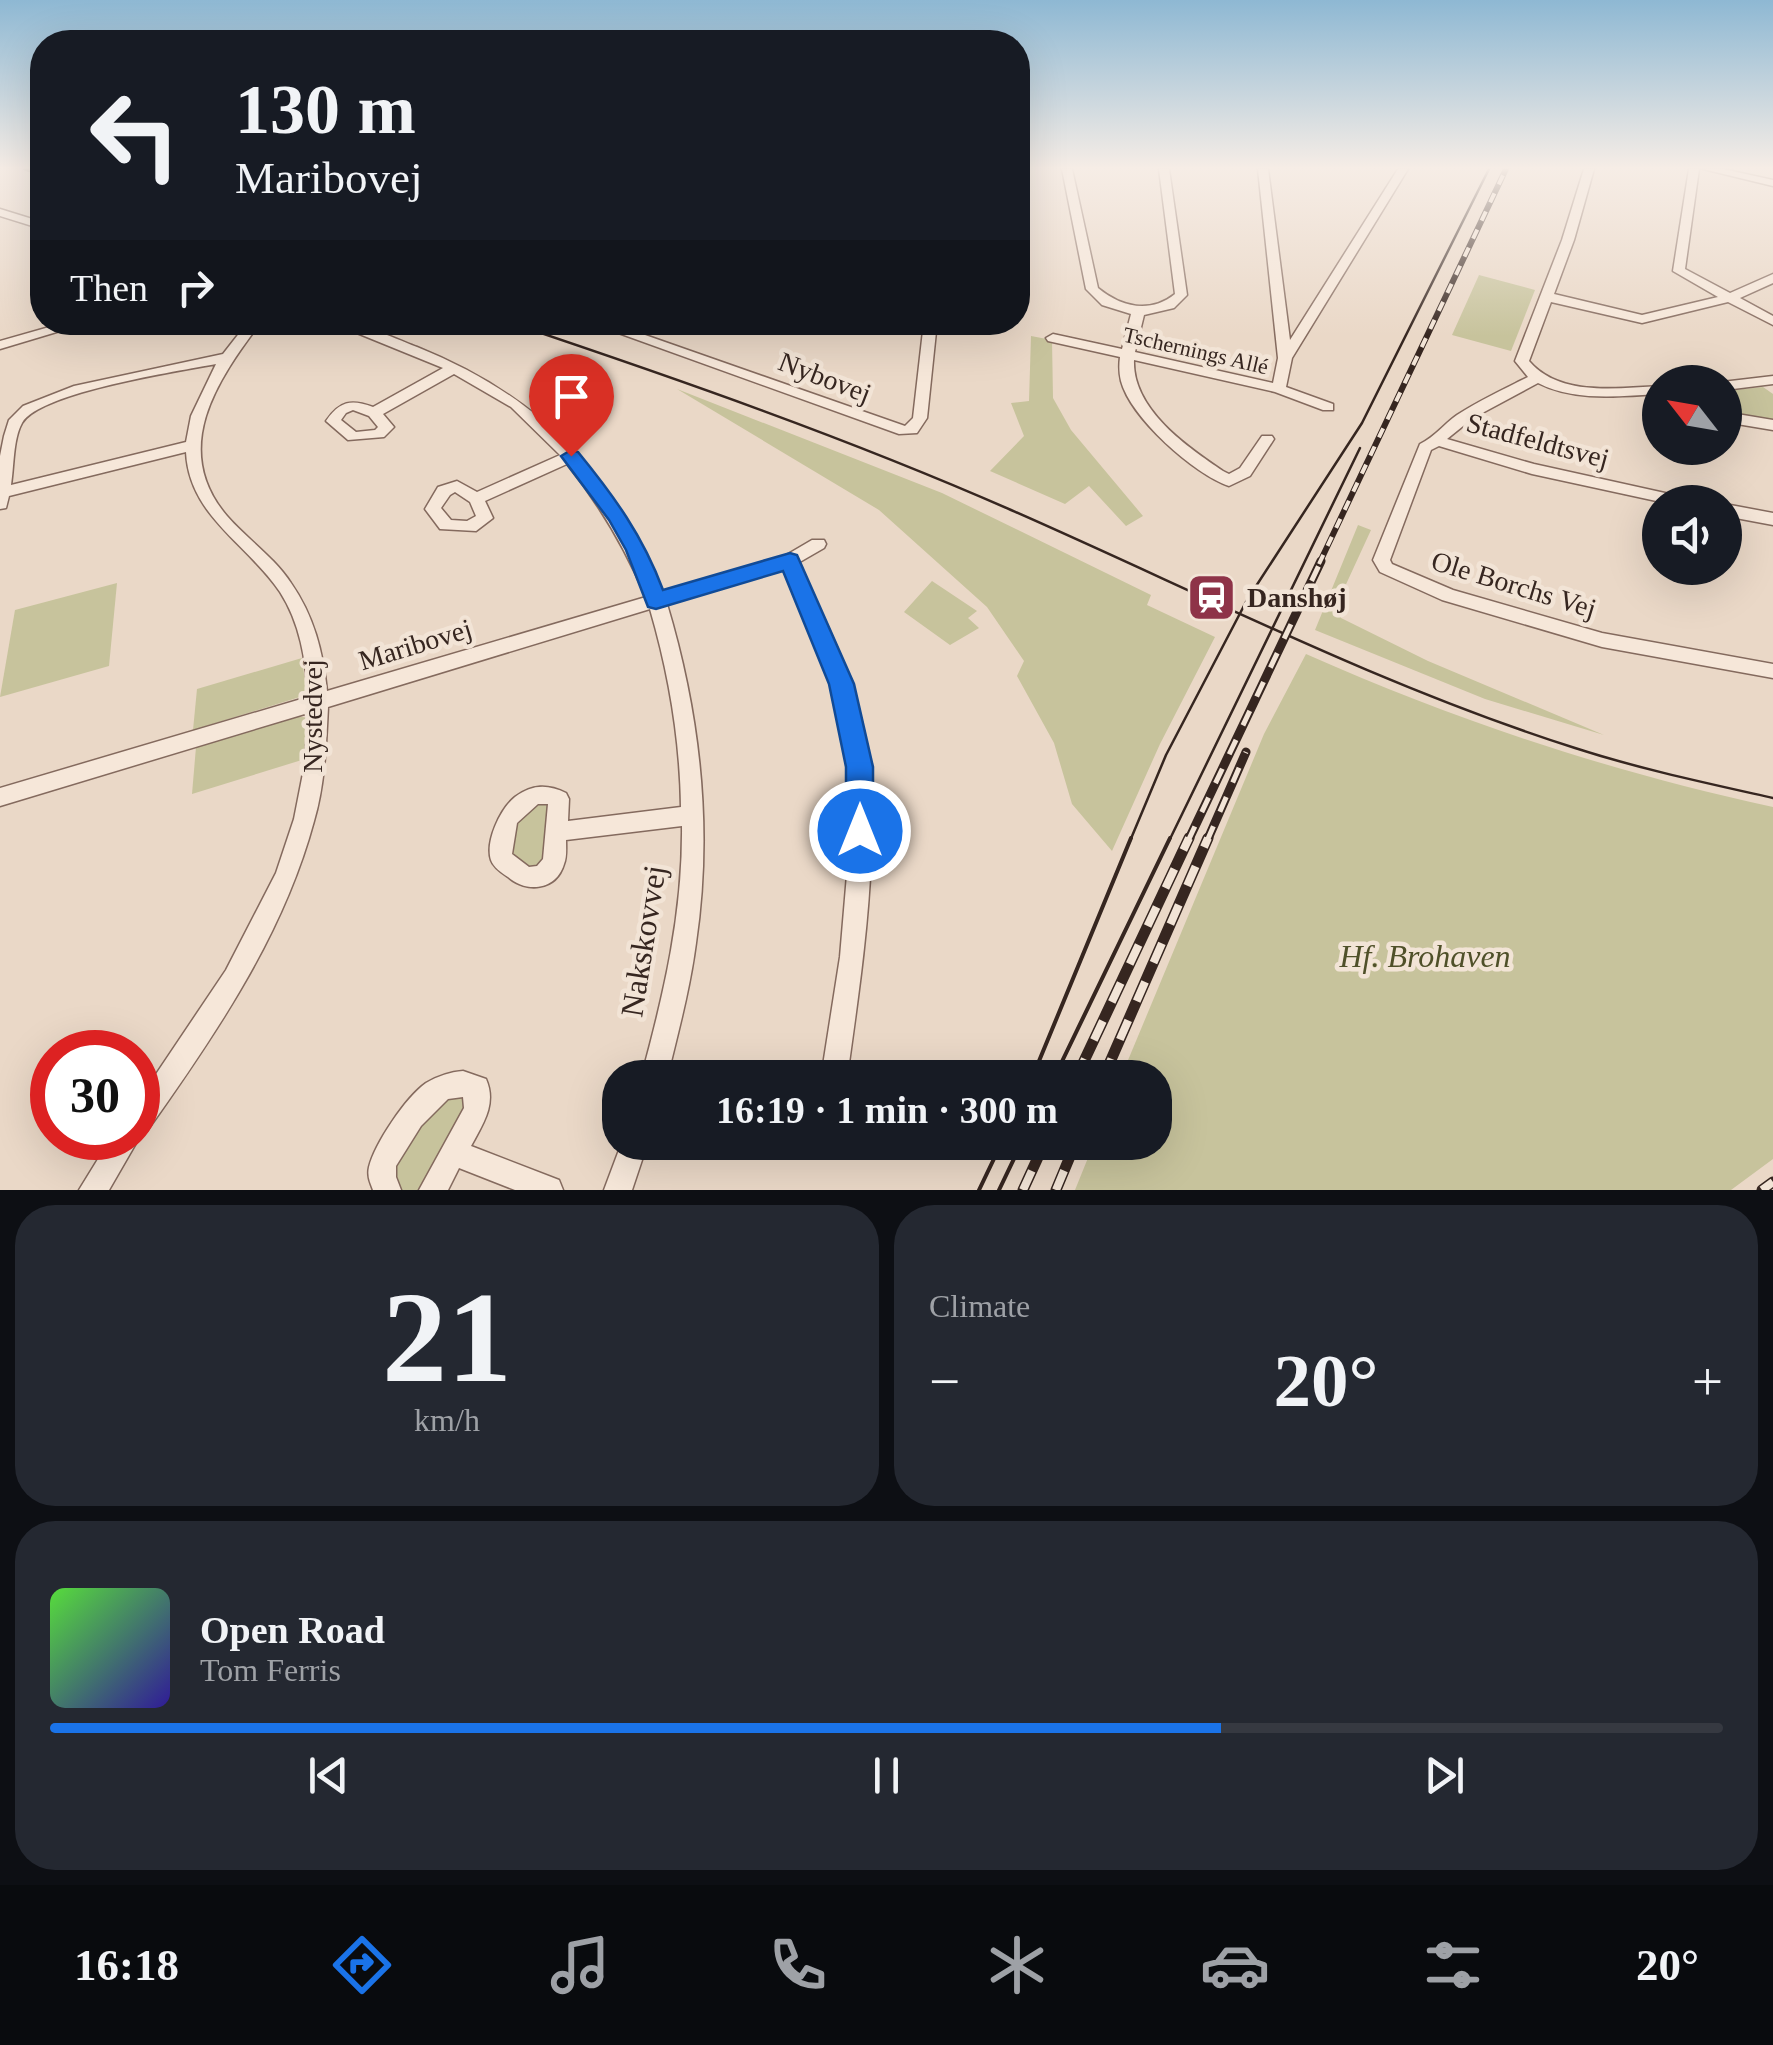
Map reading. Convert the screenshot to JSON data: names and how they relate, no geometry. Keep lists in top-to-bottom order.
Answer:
{
  "streets": {
    "street": [
      "Tschernings Allé",
      "Nybovej",
      "Stadfeldtsvej",
      "Ole Borchs Vej",
      "Maribovej",
      "Nystedvej",
      "Nakskovvej"
    ]
  },
  "crossings": [
    ["Stadfeldtsvej", "Ole Borchs Vej"],
    ["Maribovej", "Nystedvej"],
    ["Maribovej", "Nakskovvej"]
  ],
  "parks": ["Hf. Brohaven"],
  "places": {
    "station": ["Danshøj"]
  },
  "north": "top left",
  "page": {
    "turn": ["130 m", "Maribovej"],
    "then": "Then",
    "limit": "30",
    "trip": "16:19 · 1 min · 300 m",
    "tile": [
      ["21", "km/h"],
      "Climate"
    ],
    "heat": ["−", "20°", "+"],
    "song": ["Open Road", "Tom Ferris"],
    "tabs": ["16:18", "20°"]
  }
}
